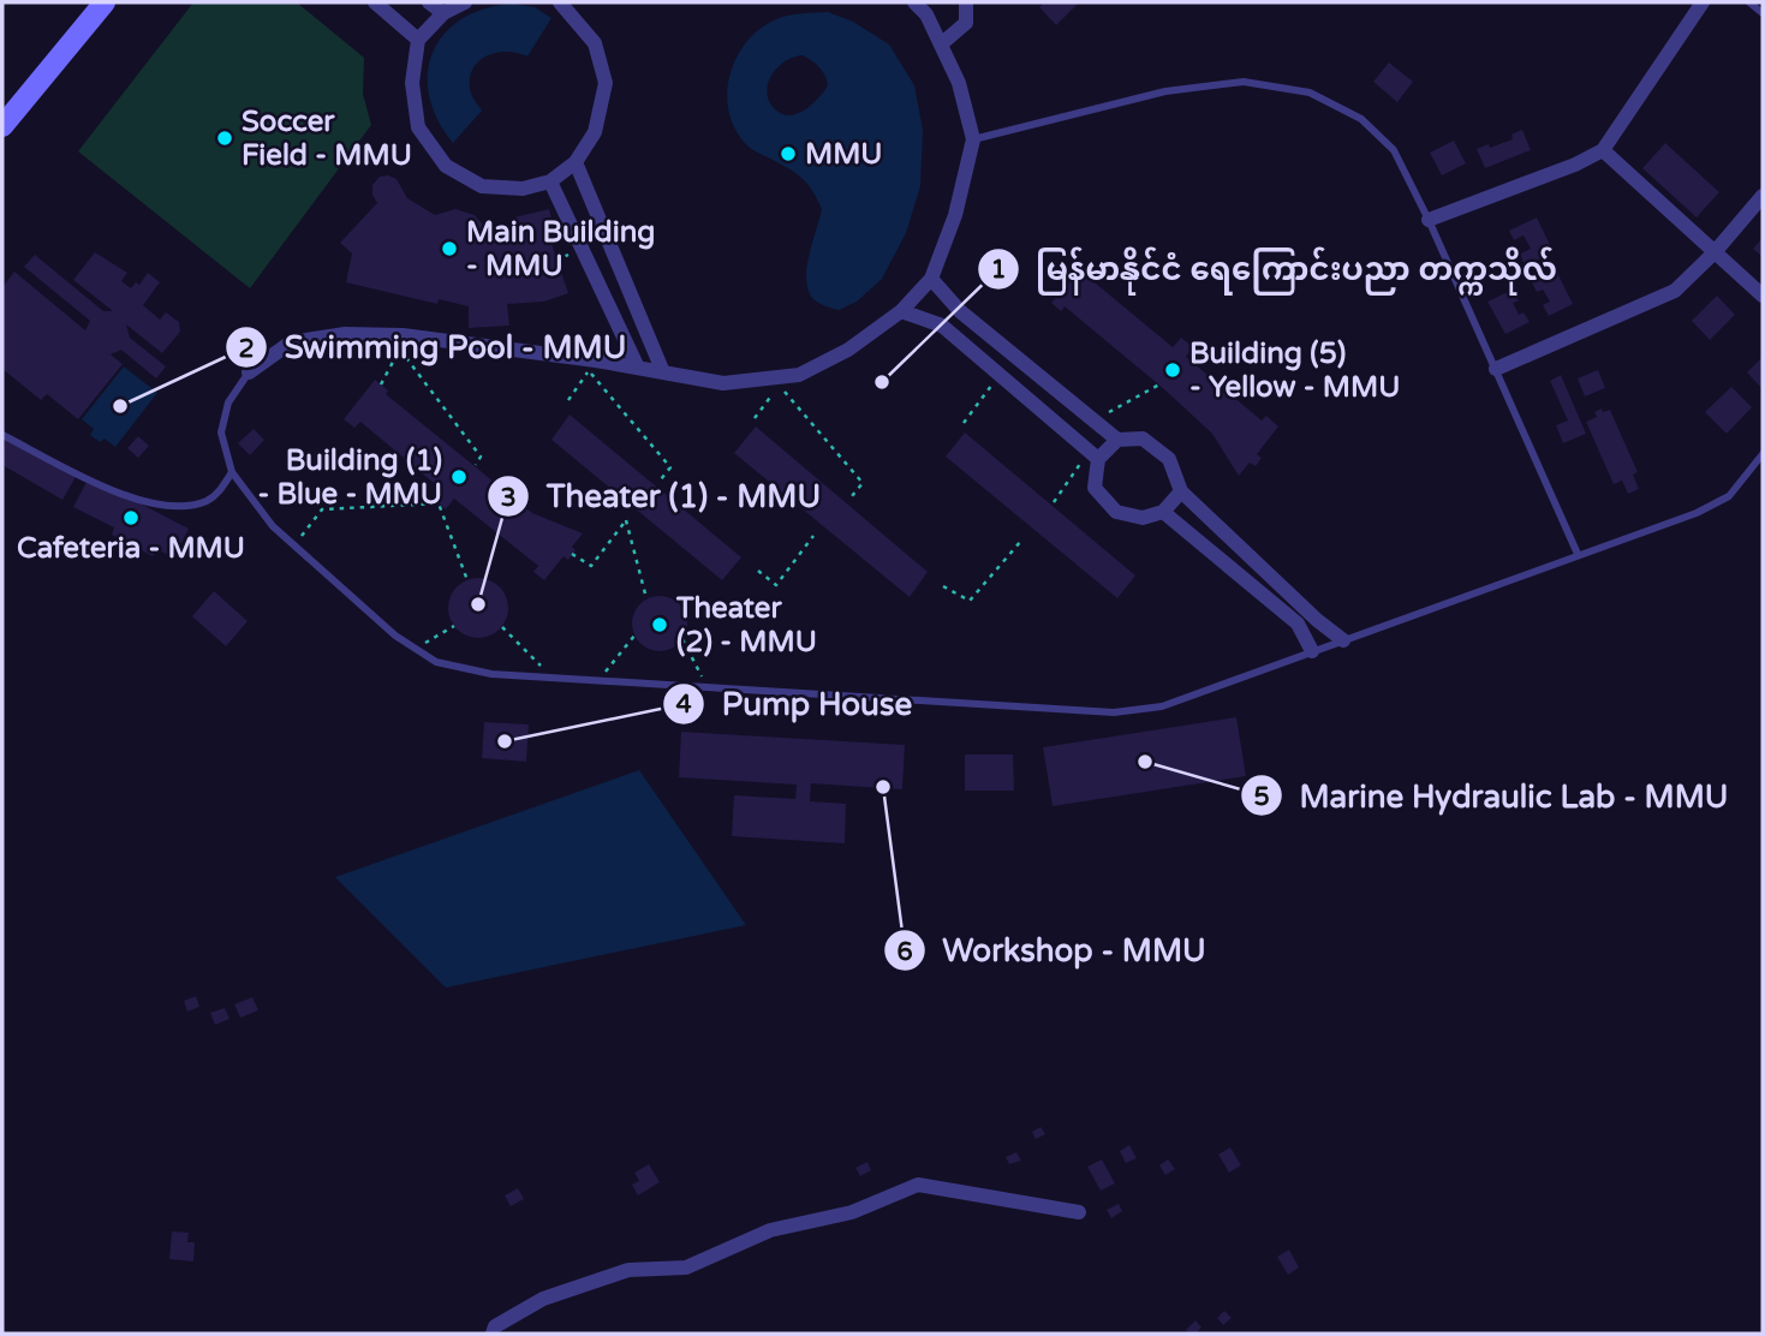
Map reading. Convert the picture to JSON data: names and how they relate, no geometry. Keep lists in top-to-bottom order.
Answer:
{
  "places": [
    "Soccer Field - MMU",
    "MMU",
    "Main Building - MMU",
    "Building (5) - Yellow - MMU",
    "မြန်မာနိုင်ငံ ရေကြောင်းပညာ တက္ကသိုလ်",
    "Swimming Pool - MMU",
    "Building (1) - Blue - MMU",
    "Cafeteria - MMU",
    "Theater (1) - MMU",
    "Theater (2) - MMU",
    "Pump House",
    "Marine Hydraulic Lab - MMU",
    "Workshop - MMU"
  ]
}
